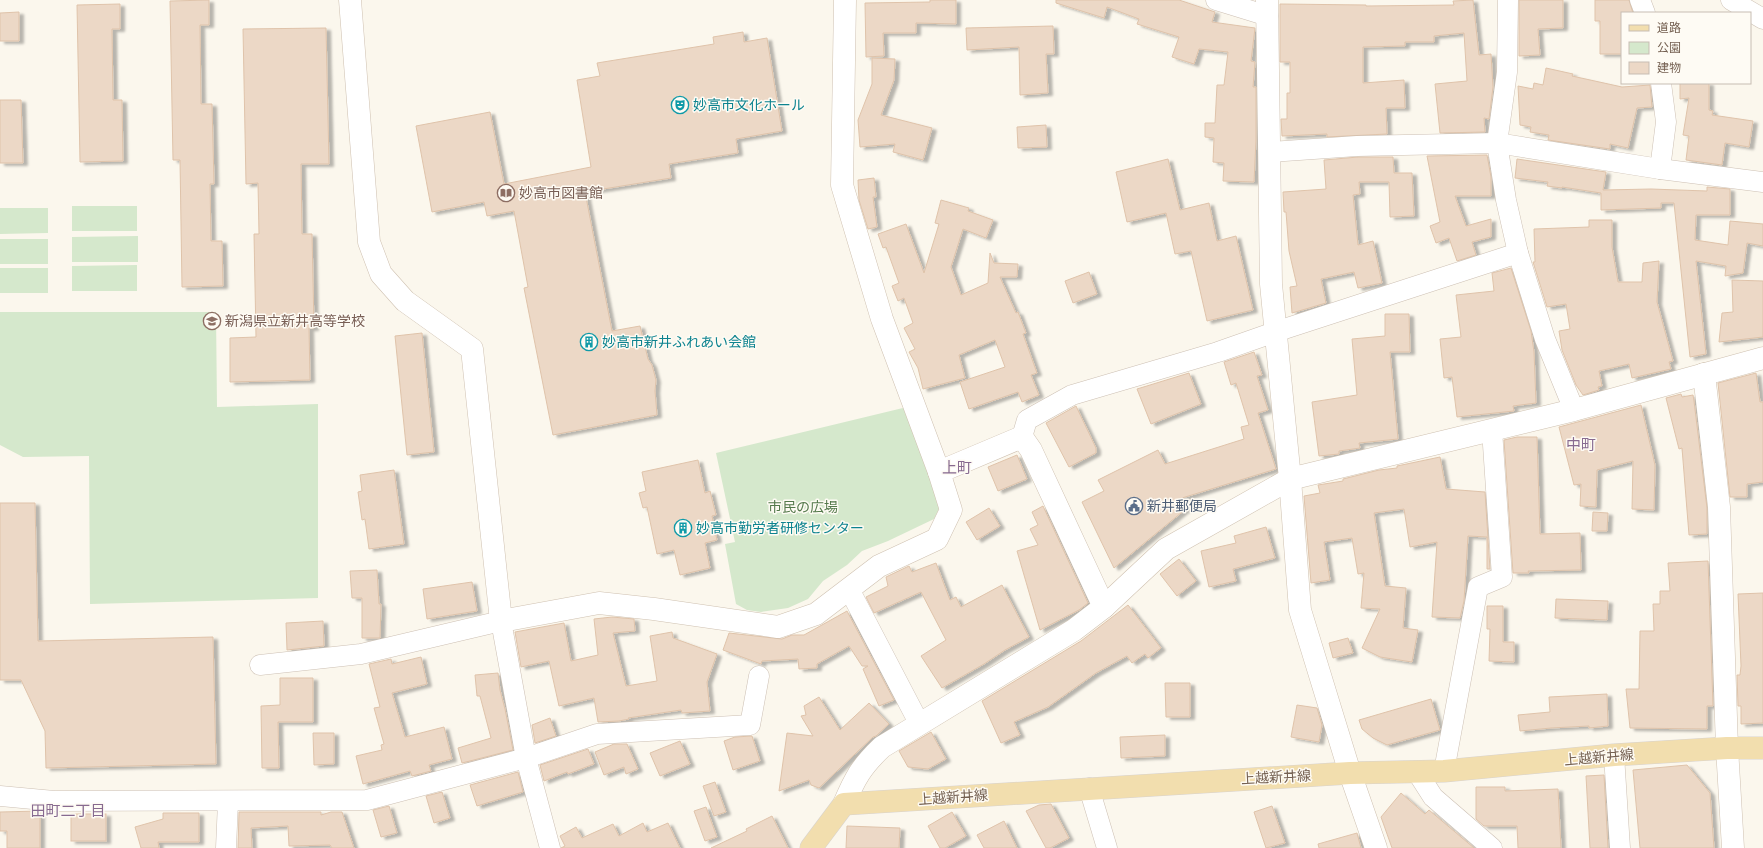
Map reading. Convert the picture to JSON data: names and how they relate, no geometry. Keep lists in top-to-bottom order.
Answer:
{
  "streets": {
    "main road": ["上越新井線"]
  },
  "districts": ["中町", "上町", "田町二丁目"],
  "parks": ["市民の広場"],
  "places": {
    "theatre": ["妙高市文化ホール"],
    "library": ["妙高市図書館"],
    "school or university": ["新潟県立新井高等学校"],
    "building": ["妙高市新井ふれあい会館", "妙高市勤労者研修センター"],
    "public building": ["新井郵便局"]
  },
  "legend": ["道路", "公園", "建物"]
}
